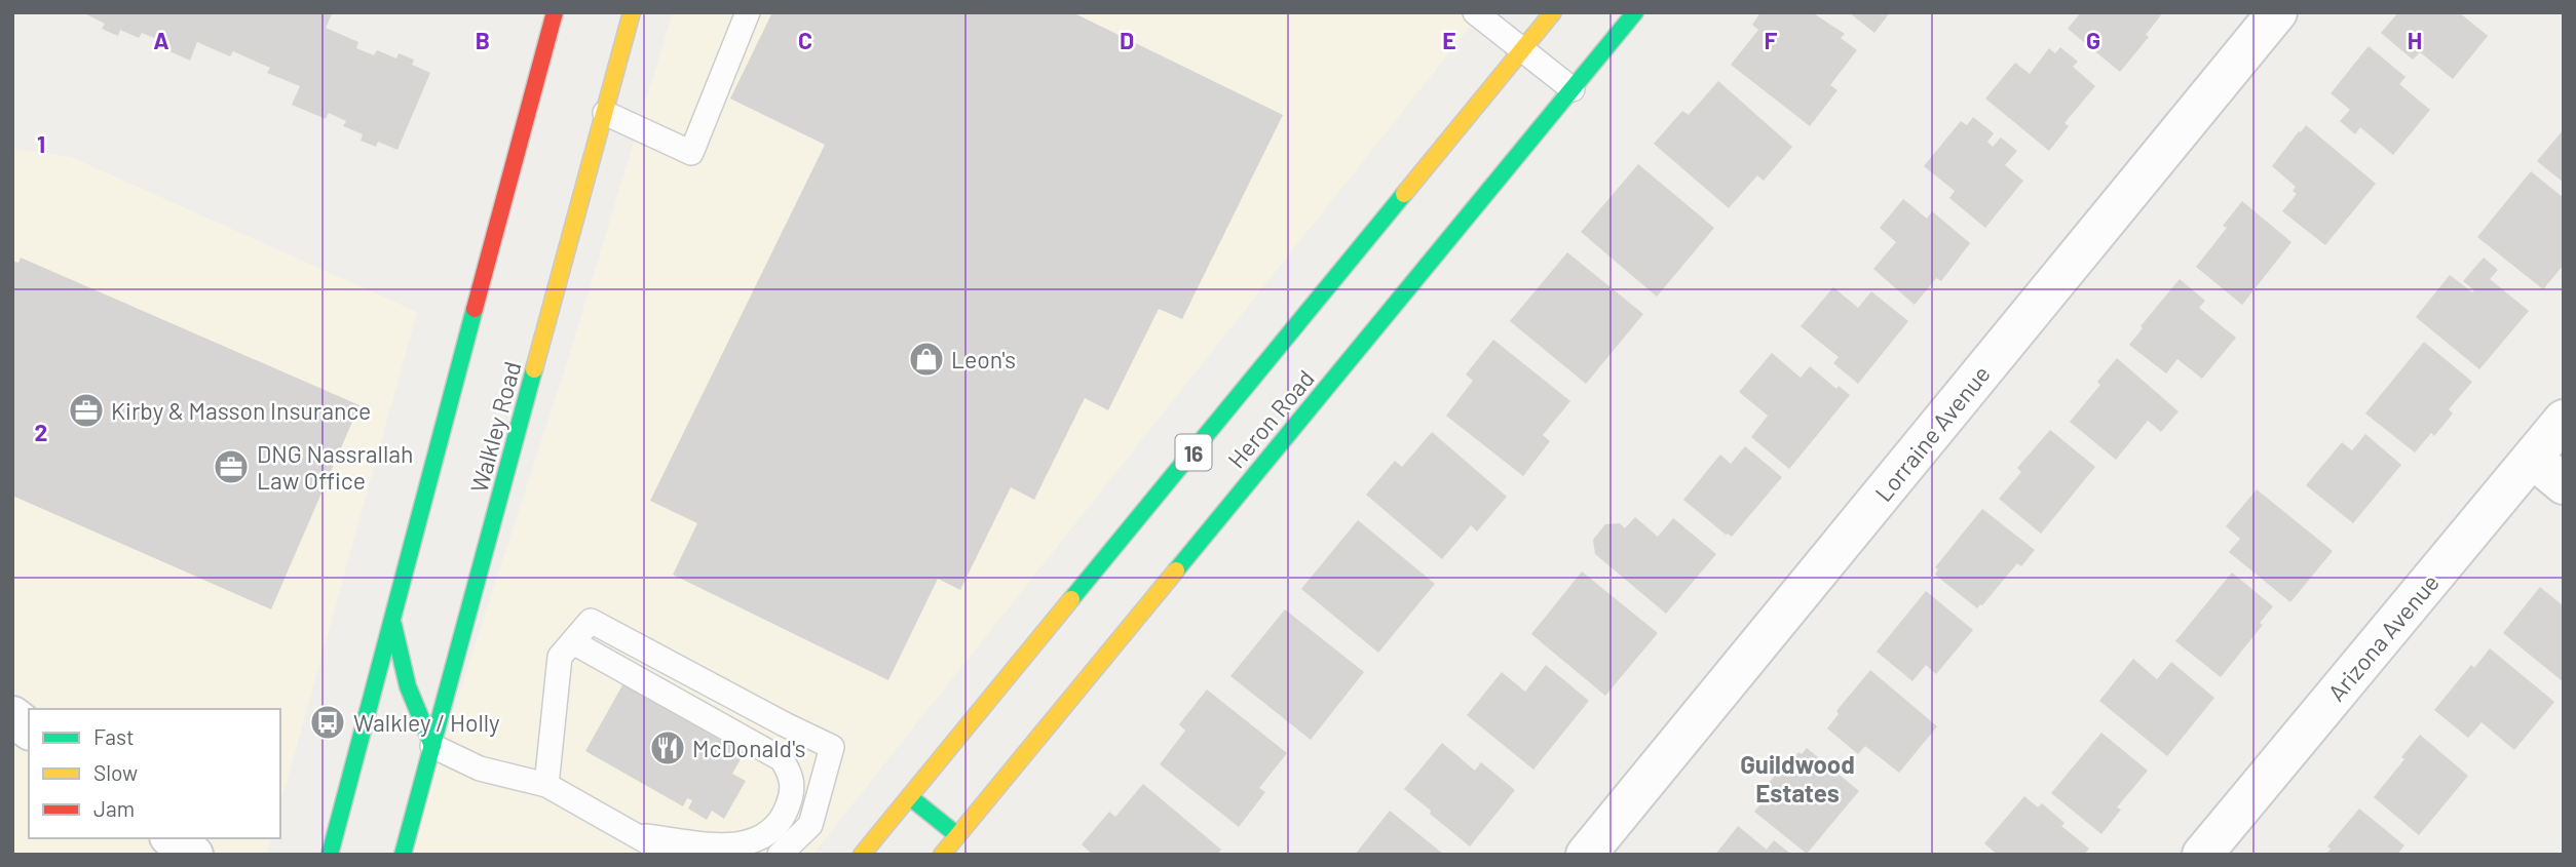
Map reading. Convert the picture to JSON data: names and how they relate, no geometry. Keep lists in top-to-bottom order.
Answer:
{
  "streets": {
    "main road": ["Heron Road", "Walkley Road", "16"],
    "street": ["Lorraine Avenue", "Arizona Avenue"]
  },
  "districts": ["Guildwood Estates"],
  "places": {
    "shop": ["Leon's"],
    "office": ["Kirby & Masson Insurance", "DNG Nassrallah Law Office"],
    "bus stop": ["Walkley / Holly"],
    "restaurant": ["McDonald's"]
  },
  "legend": ["Fast", "Slow", "Jam"],
  "grid": {
    "columns": [
      "A",
      "B",
      "C",
      "D",
      "E",
      "F",
      "G",
      "H"
    ],
    "rows": ["1", "2"]
  }
}
